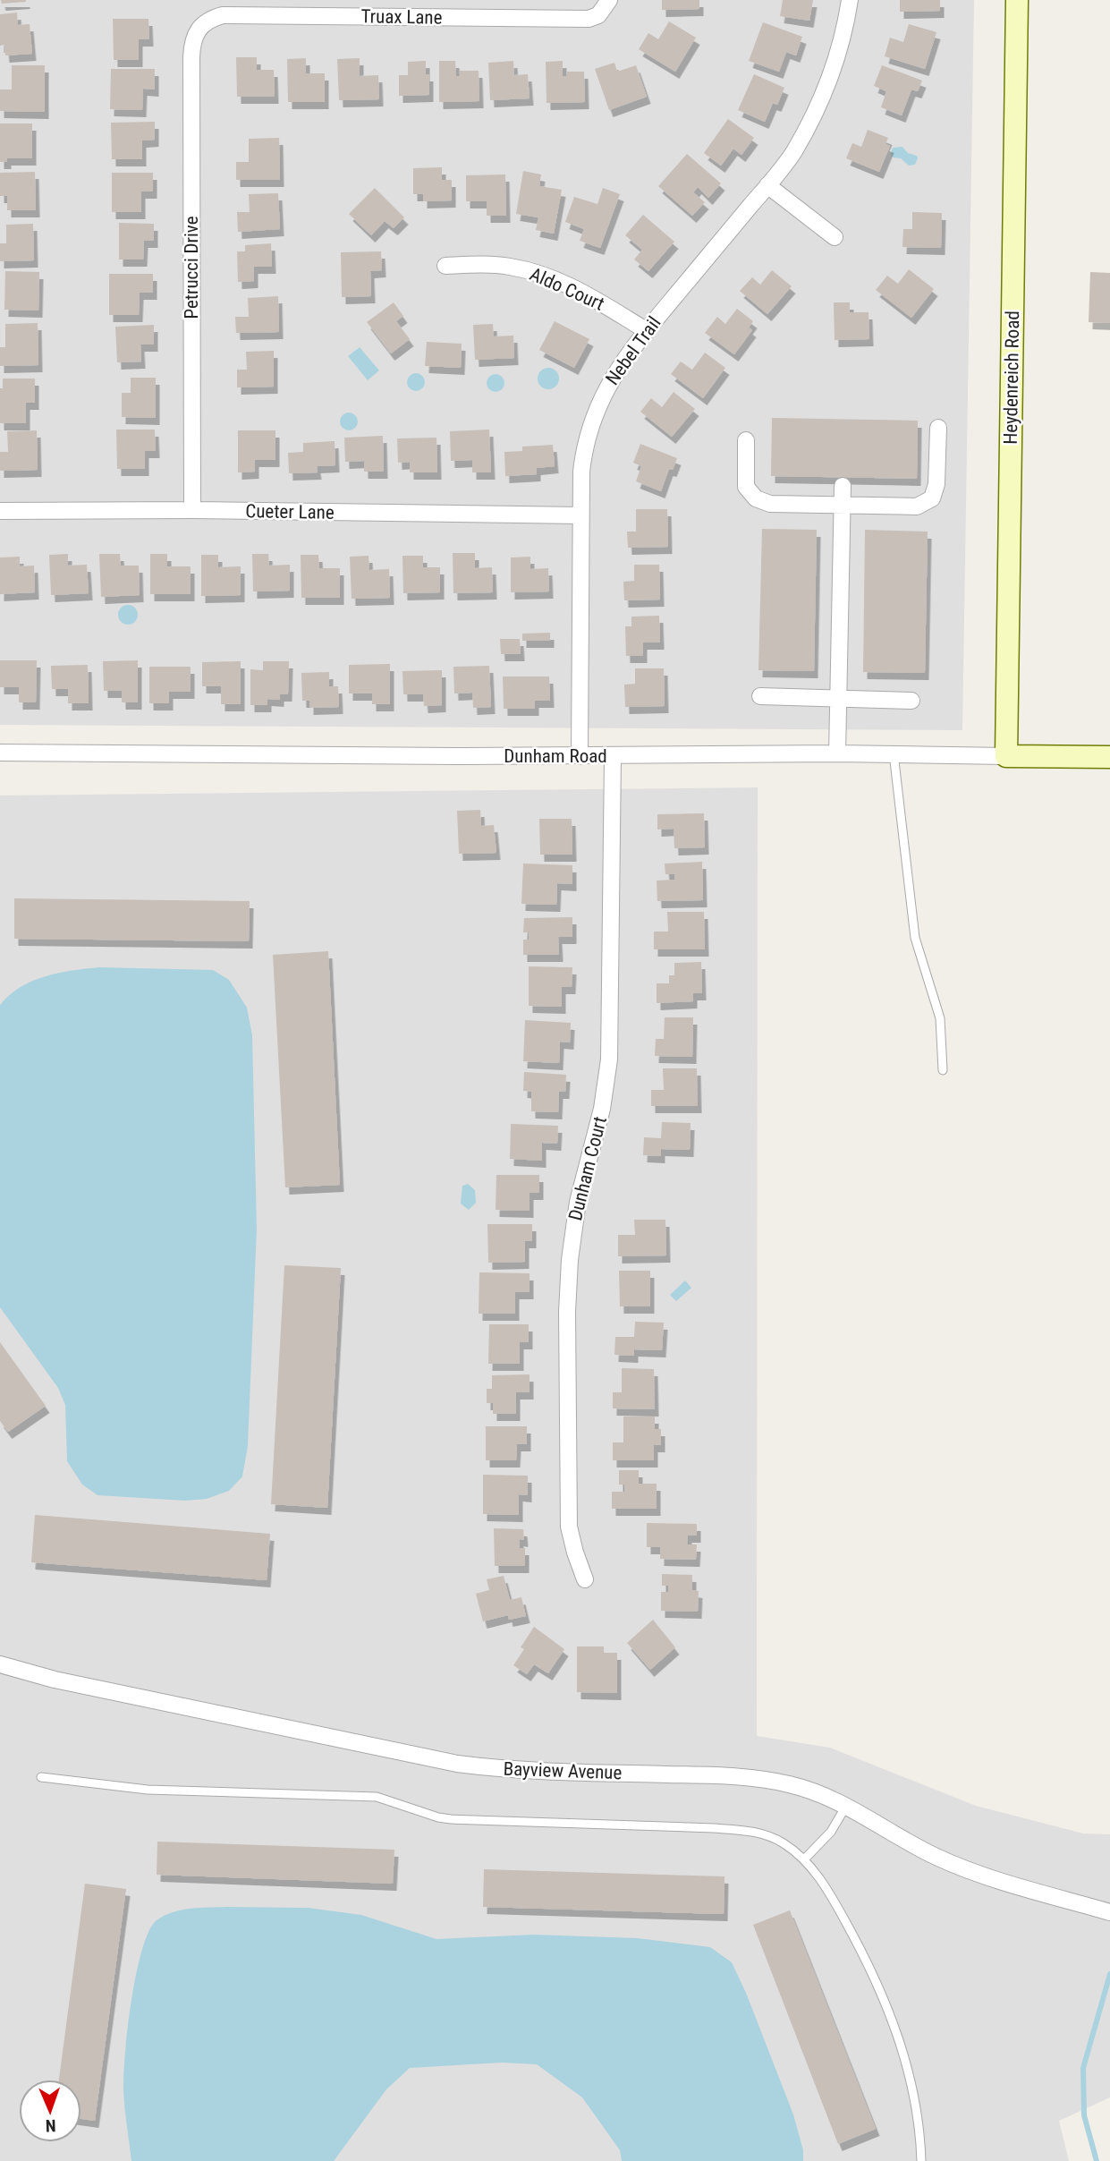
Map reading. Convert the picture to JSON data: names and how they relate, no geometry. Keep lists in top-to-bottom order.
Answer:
{
  "streets": {
    "street": [
      "Truax Lane",
      "Petrucci Drive",
      "Aldo Court",
      "Nebel Trail",
      "Heydenreich Road",
      "Cueter Lane",
      "Dunham Road",
      "Dunham Court",
      "Bayview Avenue"
    ]
  },
  "crossings": [
    ["Truax Lane", "Petrucci Drive"],
    ["Petrucci Drive", "Cueter Lane"],
    ["Aldo Court", "Nebel Trail"],
    ["Nebel Trail", "Cueter Lane"],
    ["Nebel Trail", "Dunham Road"],
    ["Heydenreich Road", "Dunham Road"],
    ["Dunham Road", "Dunham Court"]
  ],
  "north": "bottom"
}
